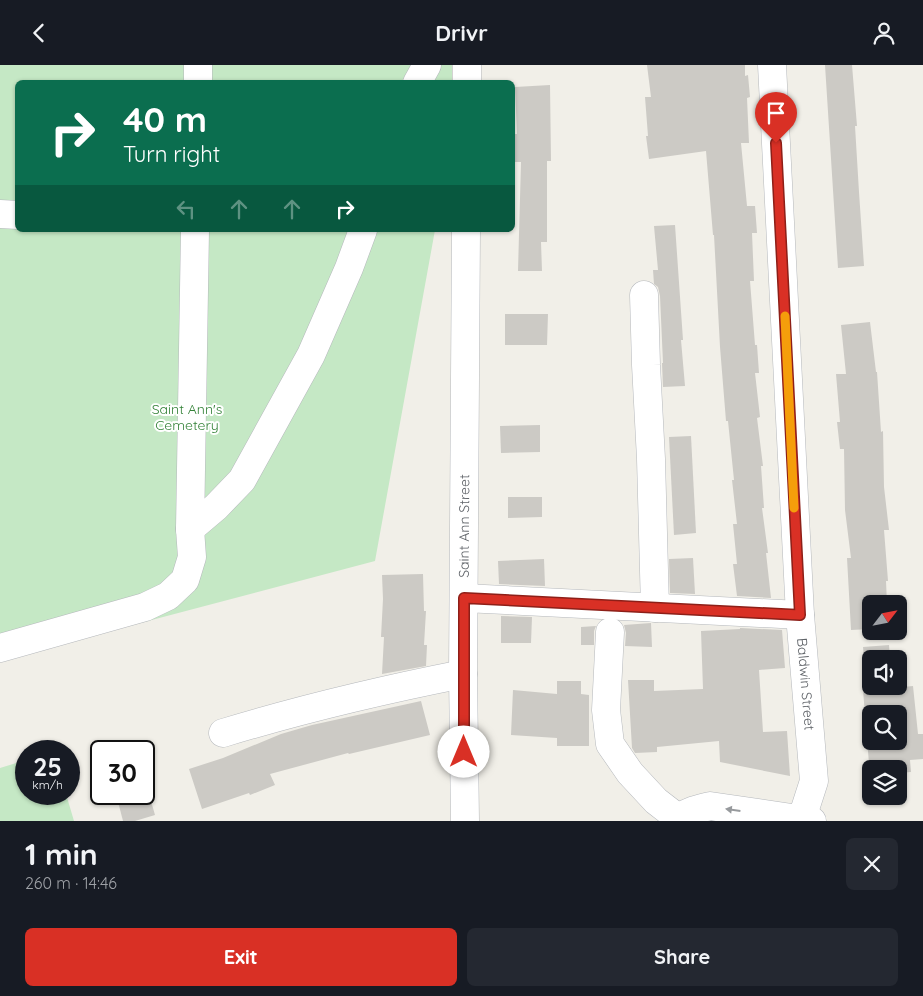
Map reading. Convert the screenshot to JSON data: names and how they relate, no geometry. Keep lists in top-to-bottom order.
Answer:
{
  "streets": {
    "street": ["Saint Ann Street", "Baldwin Street"]
  },
  "parks": ["Saint Ann's Cemetery"],
  "north": "top right",
  "page": {
    "header": "Drivr",
    "turn": ["40 m", "Turn right"],
    "speed": "25 km/h",
    "limit": "30",
    "heading": ["1 min", "260 m · 14:46"],
    "buttons": ["Exit", "Share"]
  }
}
